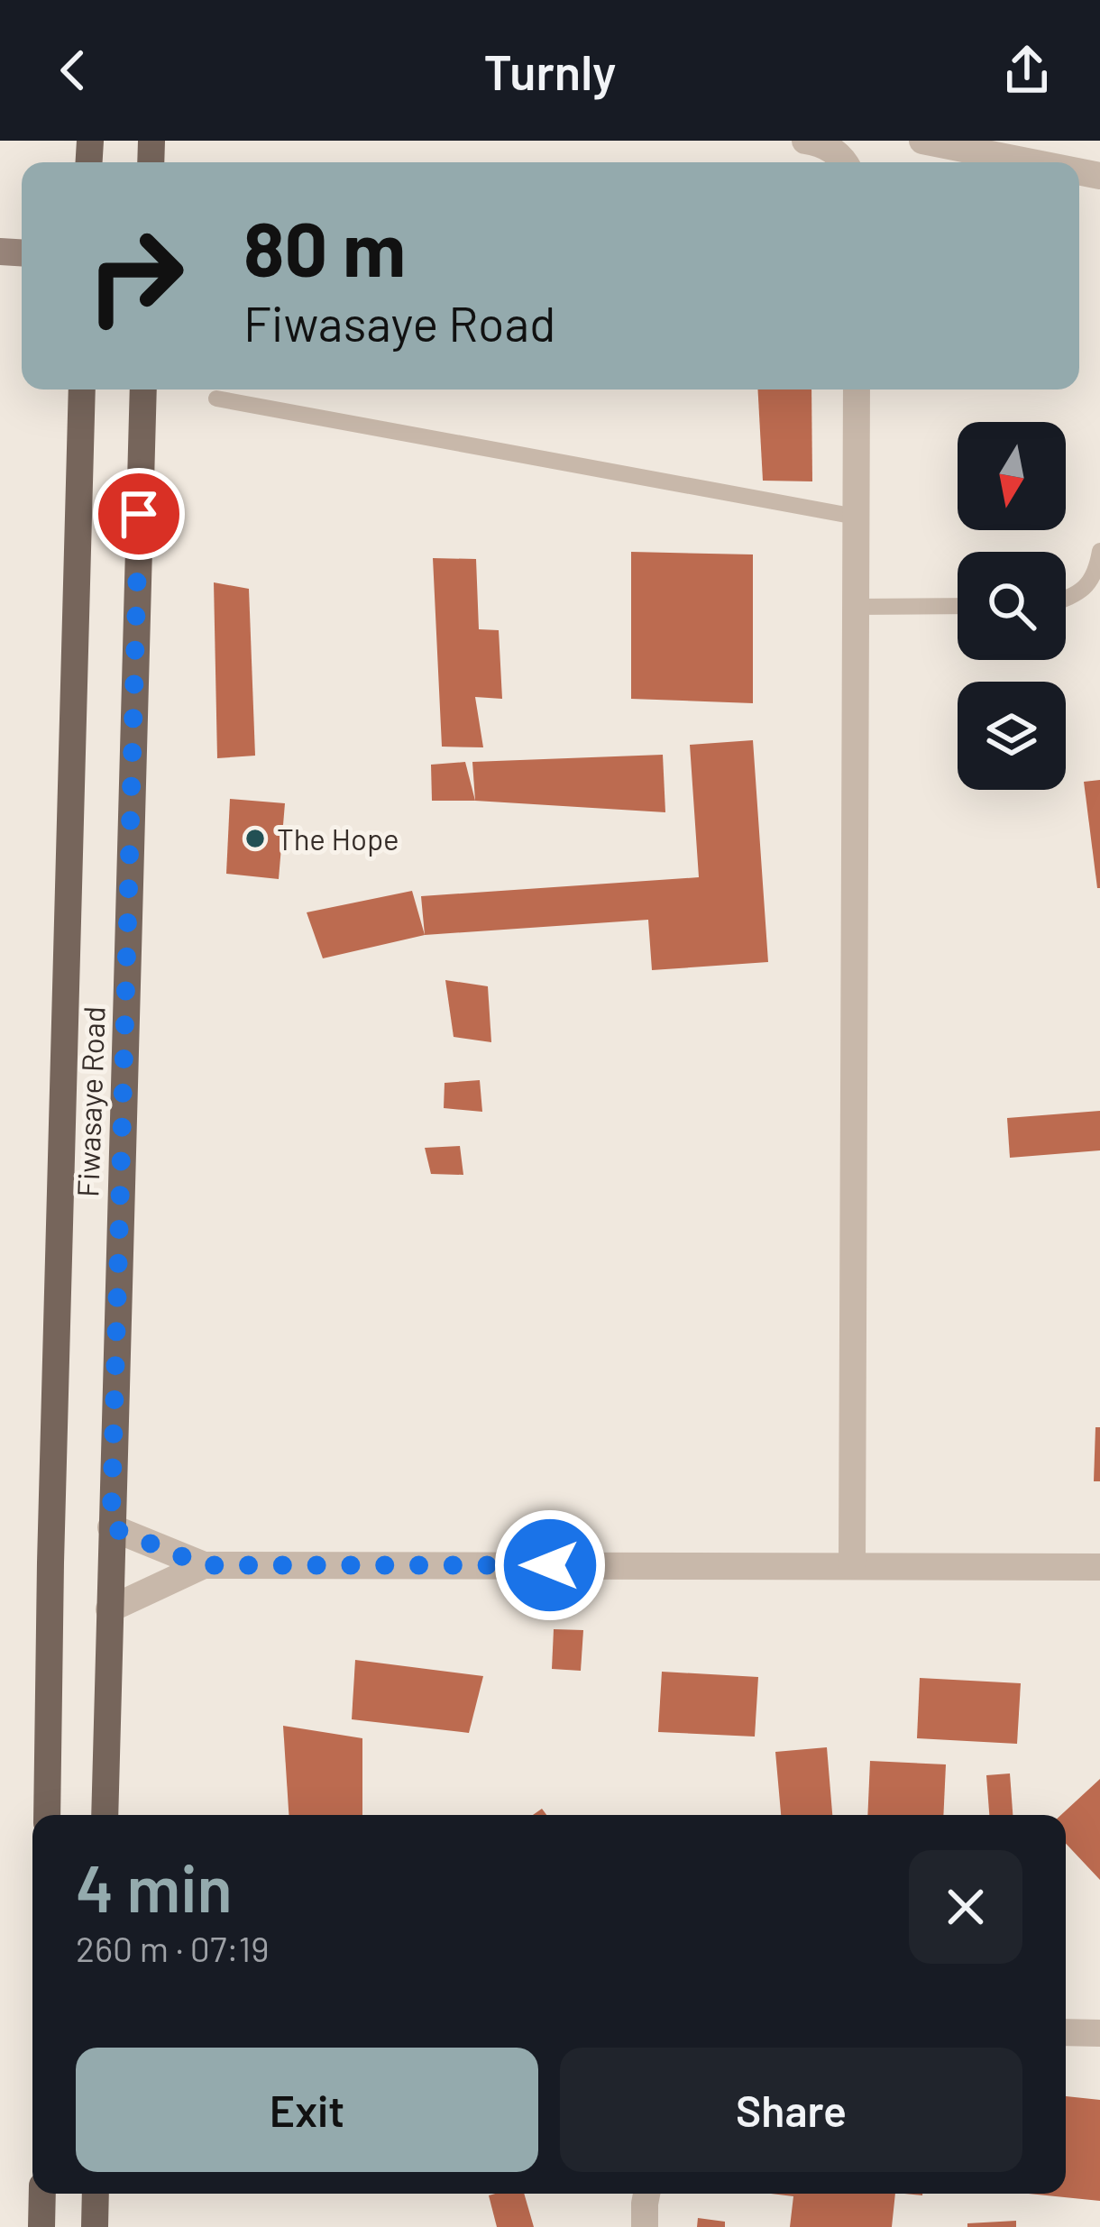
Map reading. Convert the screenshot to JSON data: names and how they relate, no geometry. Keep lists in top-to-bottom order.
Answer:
{
  "streets": {
    "main road": ["Fiwasaye Road"]
  },
  "places": ["The Hope"],
  "north": "bottom",
  "page": {
    "header": "Turnly",
    "turn": ["80 m", "Fiwasaye Road"],
    "heading": ["4 min", "260 m · 07:19"],
    "buttons": ["Exit", "Share"]
  }
}
